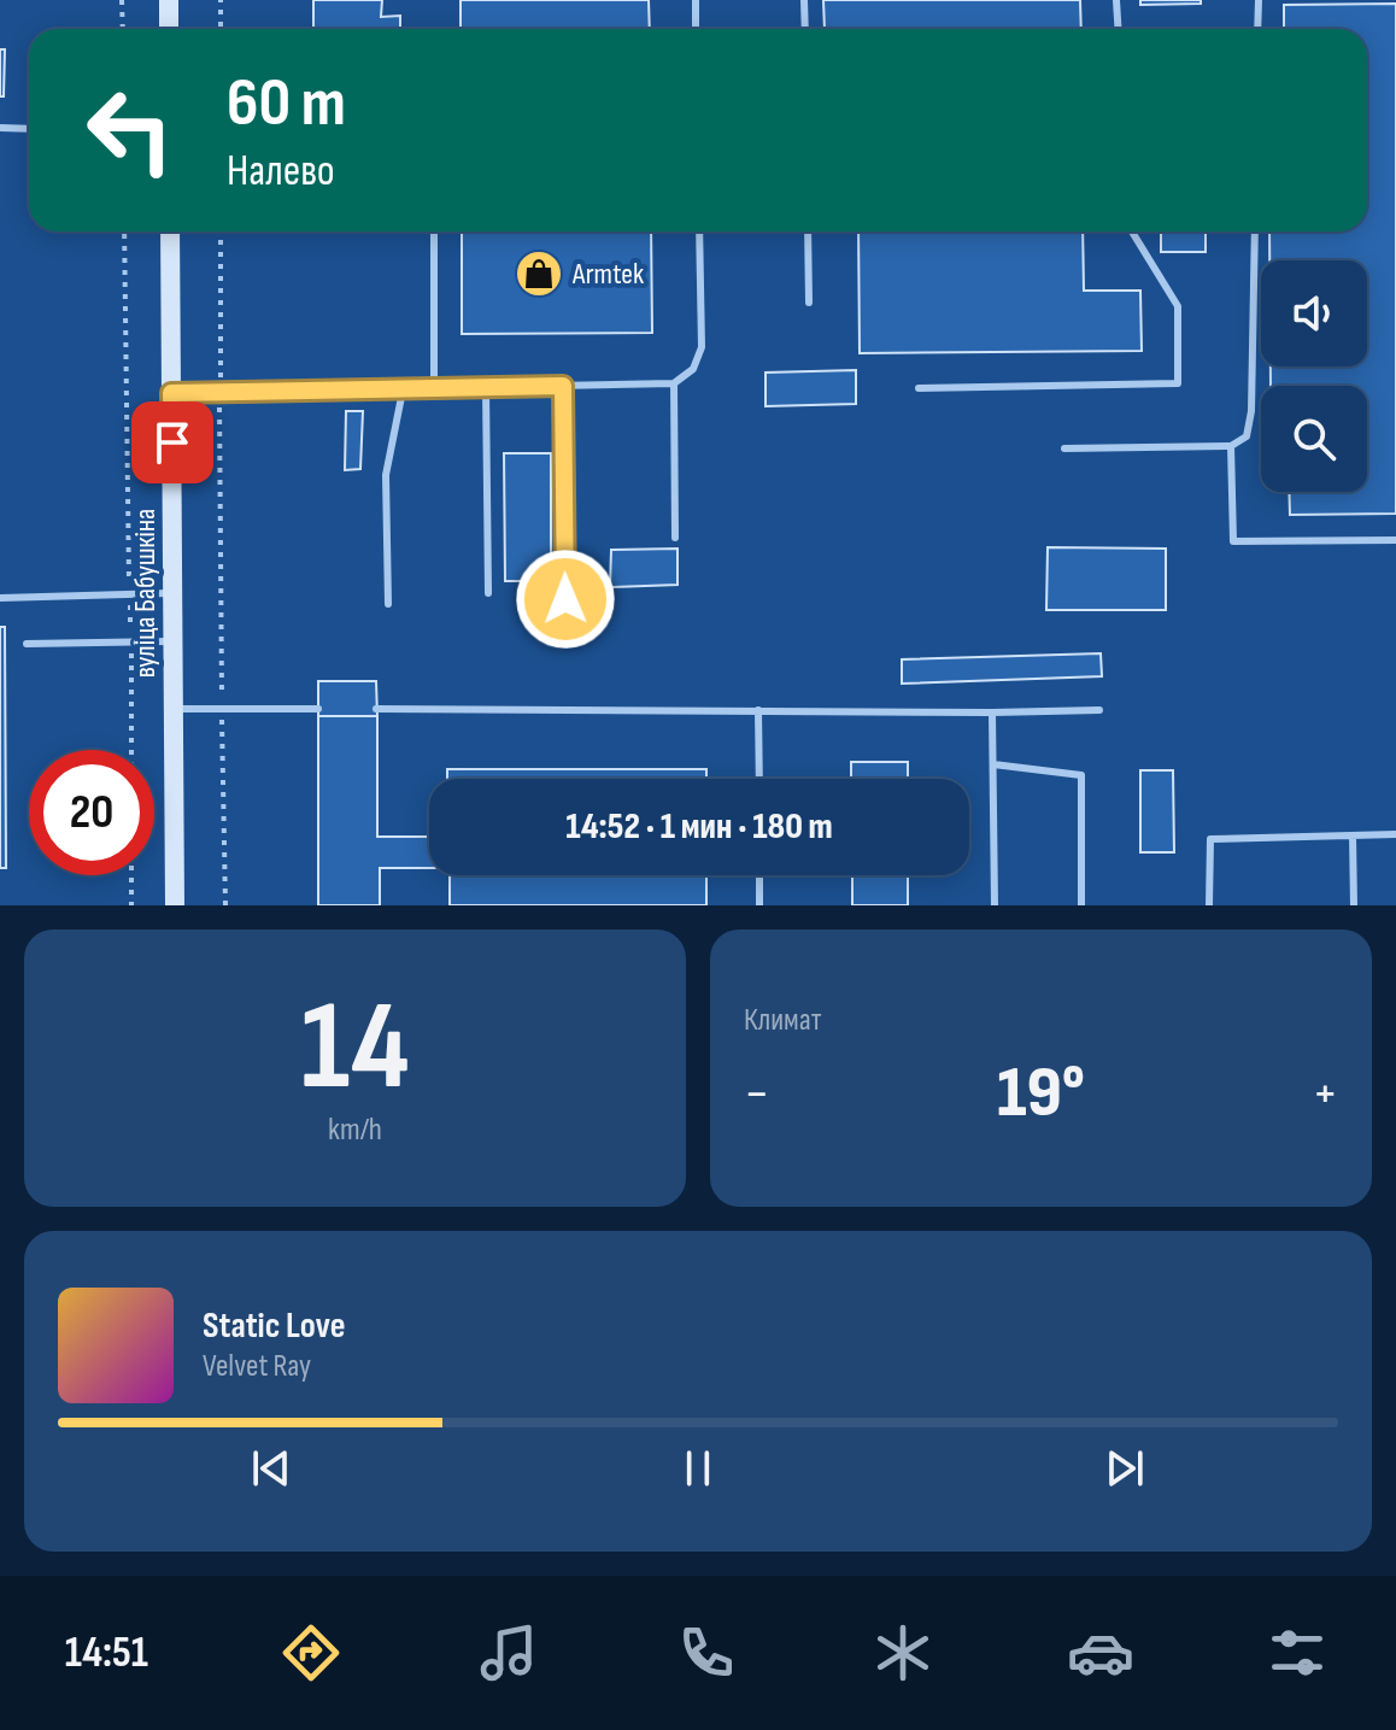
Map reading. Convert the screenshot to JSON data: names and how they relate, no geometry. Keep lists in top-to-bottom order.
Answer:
{
  "streets": {
    "street": ["вуліца Бабушкіна"]
  },
  "places": {
    "shop": ["Armtek"]
  },
  "page": {
    "turn": ["60 m", "Налево"],
    "limit": "20",
    "trip": "14:52 · 1 мин · 180 m",
    "tile": [
      ["14", "km/h"],
      "Климат"
    ],
    "heat": ["−", "19°", "+"],
    "song": ["Static Love", "Velvet Ray"],
    "tabs": "14:51"
  }
}
